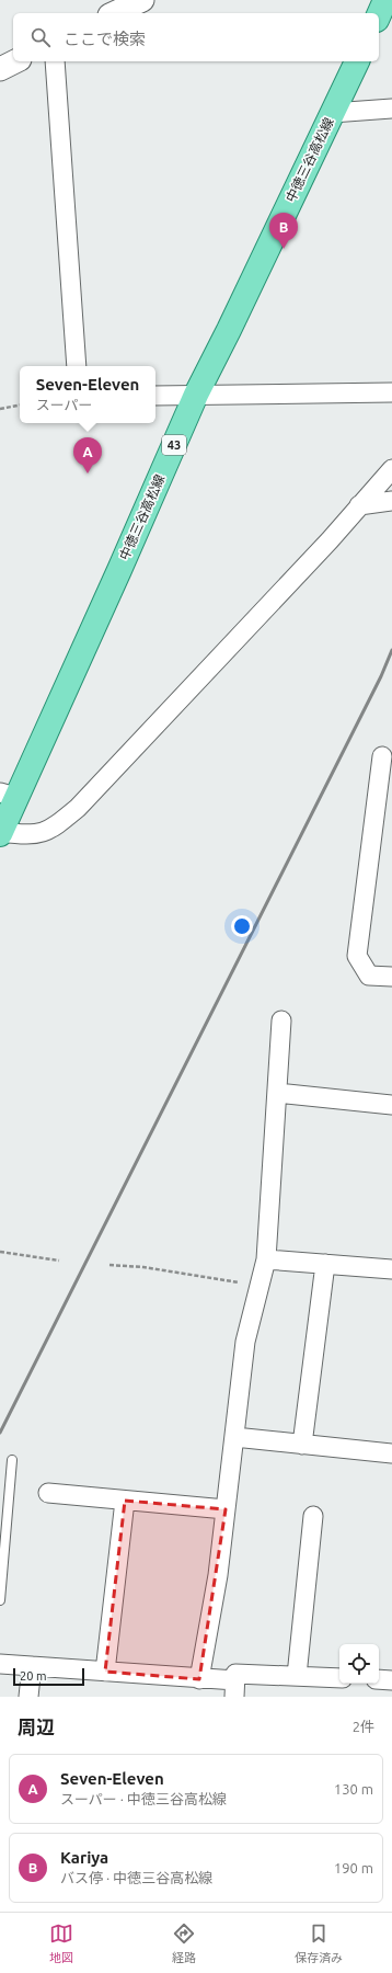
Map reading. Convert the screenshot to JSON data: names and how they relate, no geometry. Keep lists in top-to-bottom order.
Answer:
{
  "streets": {
    "main road": ["中徳三谷高松線", "43"]
  },
  "scale_bar": "20 m",
  "page": {
    "search": "ここで検索",
    "pins": ["B", "A"],
    "popup": ["Seven-Eleven", "スーパー"],
    "scale": "20 m",
    "heading": ["周辺", "2件"],
    "list": [
      {
        "mark": "A",
        "name": "Seven-Eleven",
        "note": "スーパー · 中徳三谷高松線",
        "value": "130 m"
      },
      {
        "mark": "B",
        "name": "Kariya",
        "note": "バス停 · 中徳三谷高松線",
        "value": "190 m"
      }
    ],
    "nav": ["地図", "経路", "保存済み"]
  }
}
